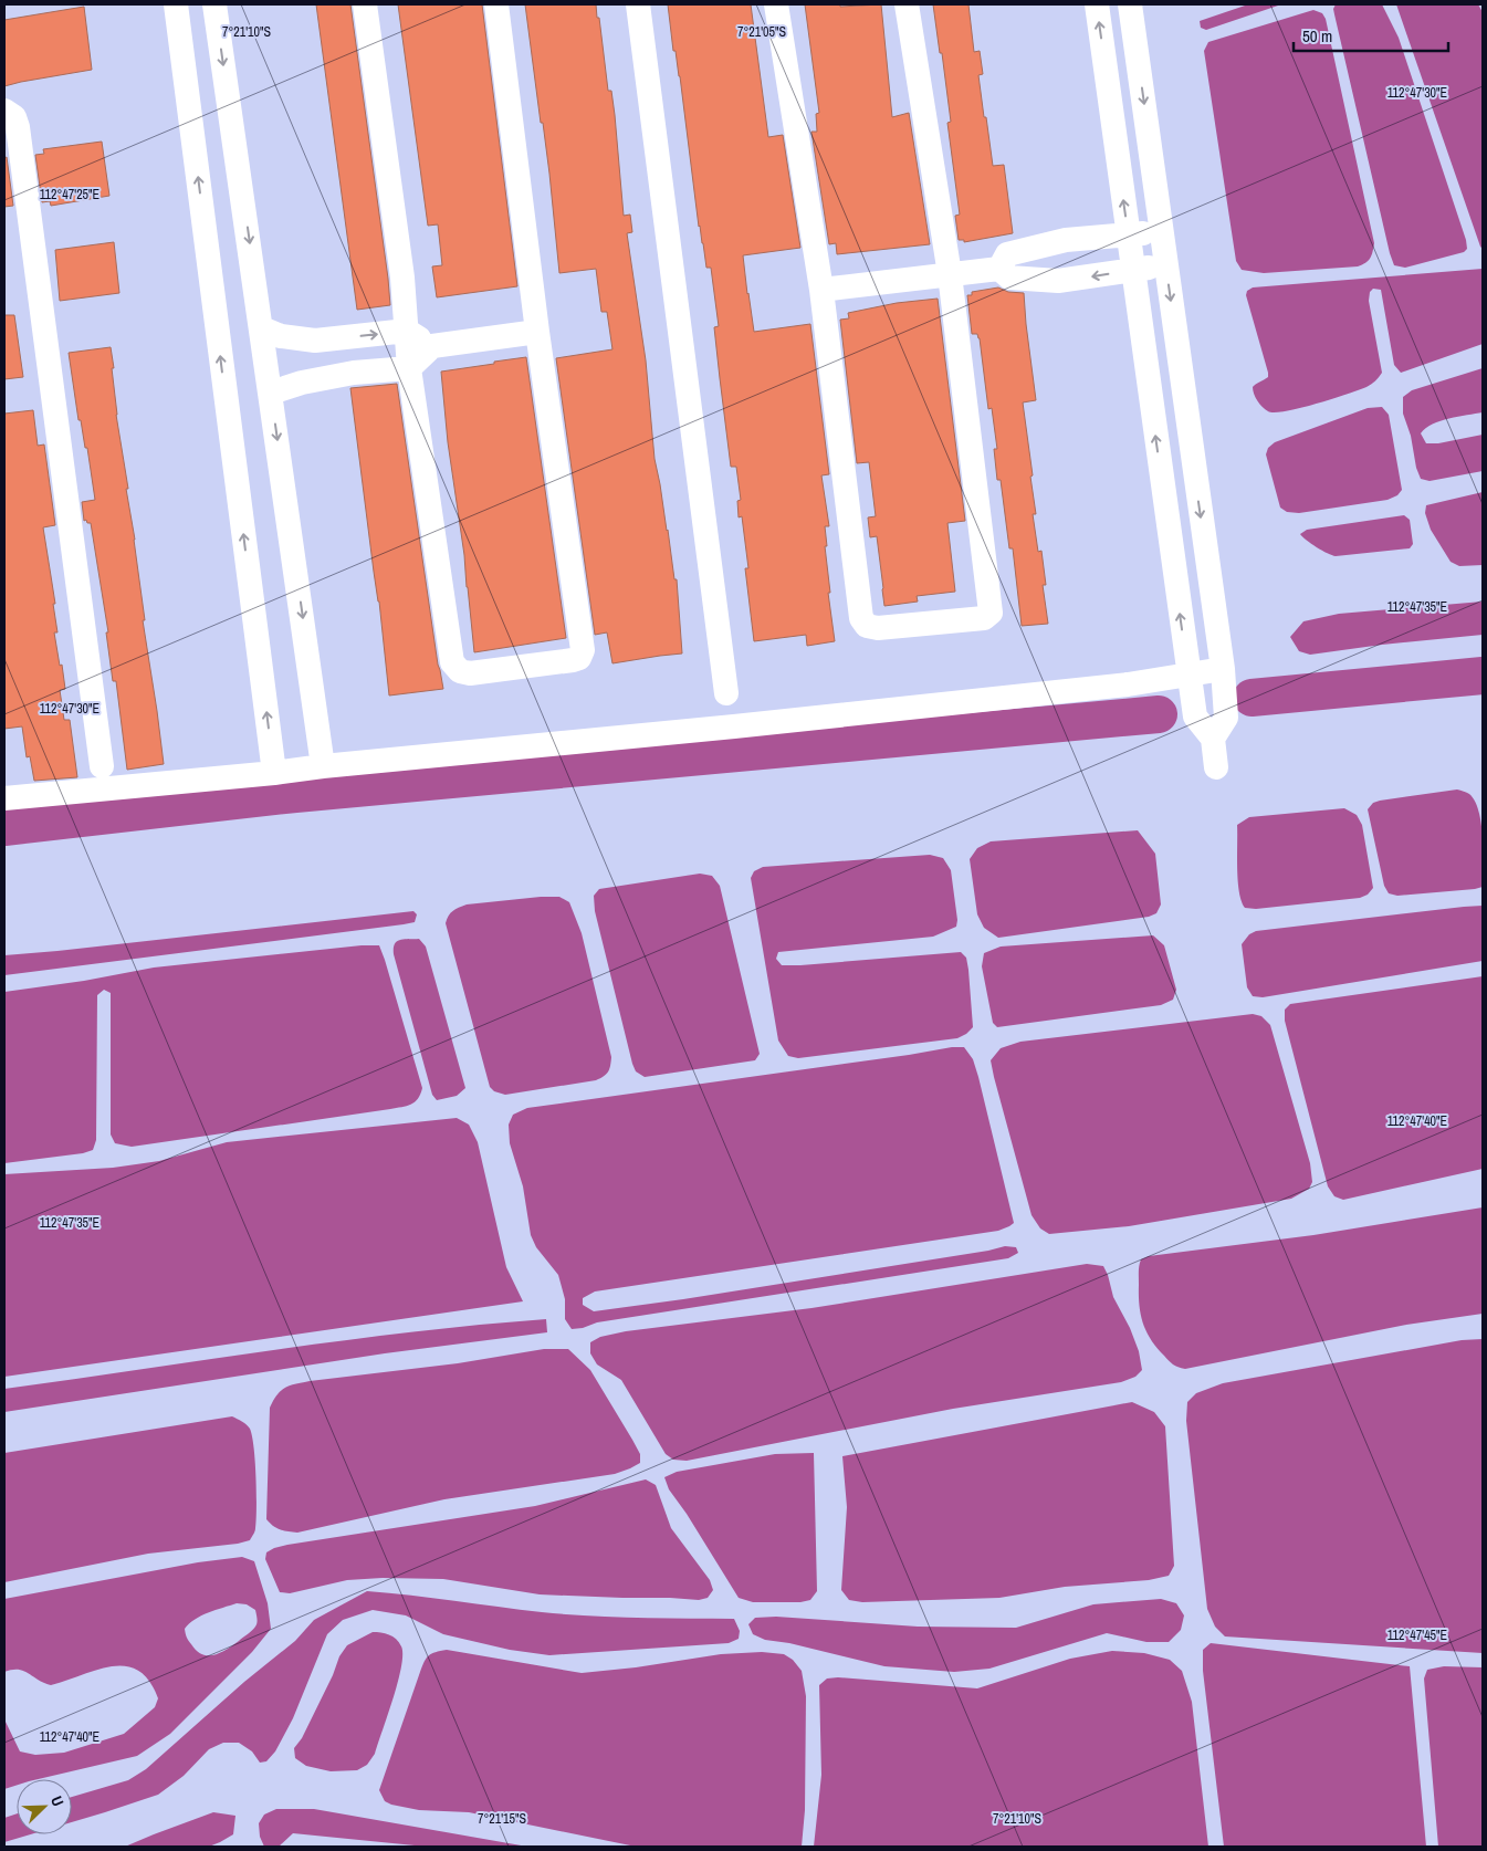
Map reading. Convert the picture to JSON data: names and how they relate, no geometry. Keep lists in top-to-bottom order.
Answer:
{
  "scale_bar": "50 m",
  "north": "top right",
  "coordinates": [
    "7°21'10\"S",
    "7°21'05\"S",
    "112°47'30\"E",
    "112°47'25\"E",
    "112°47'35\"E",
    "112°47'40\"E",
    "112°47'45\"E",
    "7°21'15\"S"
  ]
}
